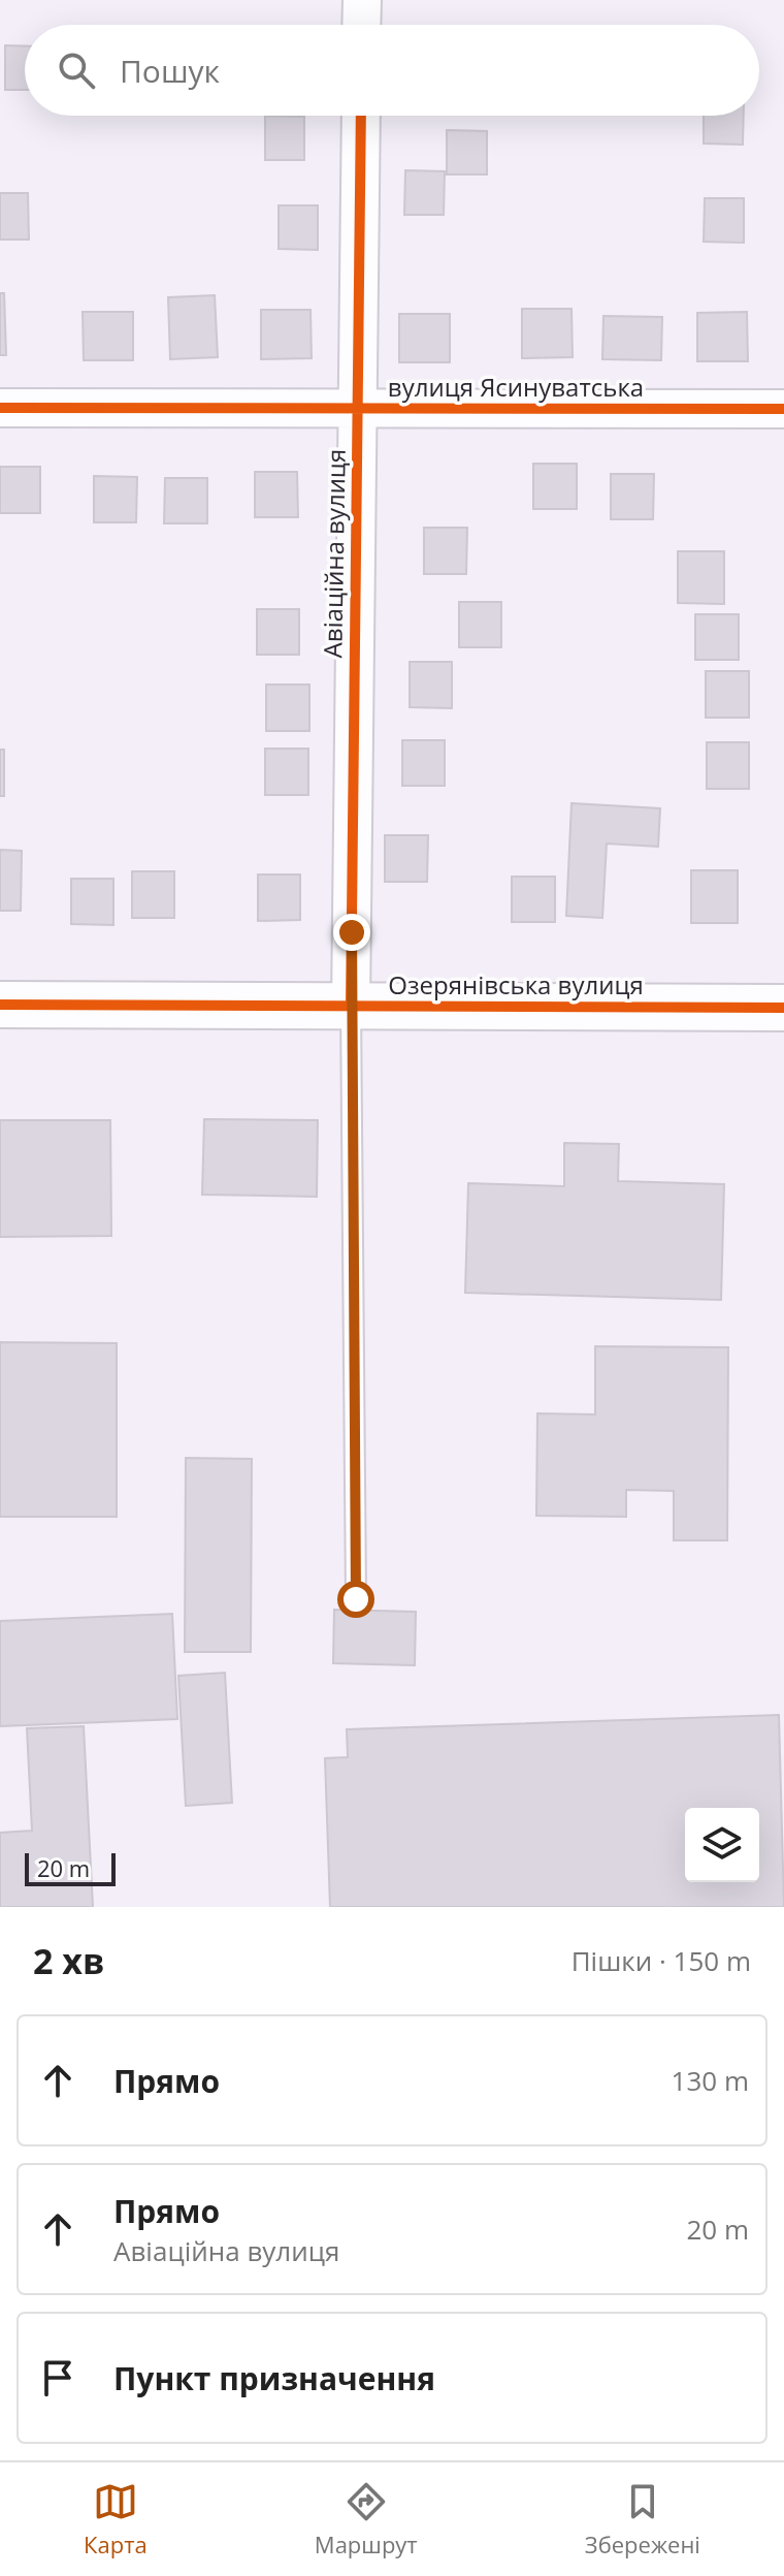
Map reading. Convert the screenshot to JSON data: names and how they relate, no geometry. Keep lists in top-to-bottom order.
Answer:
{
  "streets": {
    "street": ["вулиця Ясинуватська", "Авіаційна вулиця", "Озерянівська вулиця"]
  },
  "crossings": [
    ["вулиця Ясинуватська", "Авіаційна вулиця"],
    ["Авіаційна вулиця", "Озерянівська вулиця"]
  ],
  "scale_bar": "20 m",
  "page": {
    "search": "Пошук",
    "scale": "20 m",
    "heading": ["2 хв", "Пішки · 150 m"],
    "list": [
      ["Прямо", "130 m"],
      ["Прямо", "Авіаційна вулиця", "20 m"],
      "Пункт призначення"
    ],
    "nav": ["Карта", "Маршрут", "Збережені"]
  }
}
